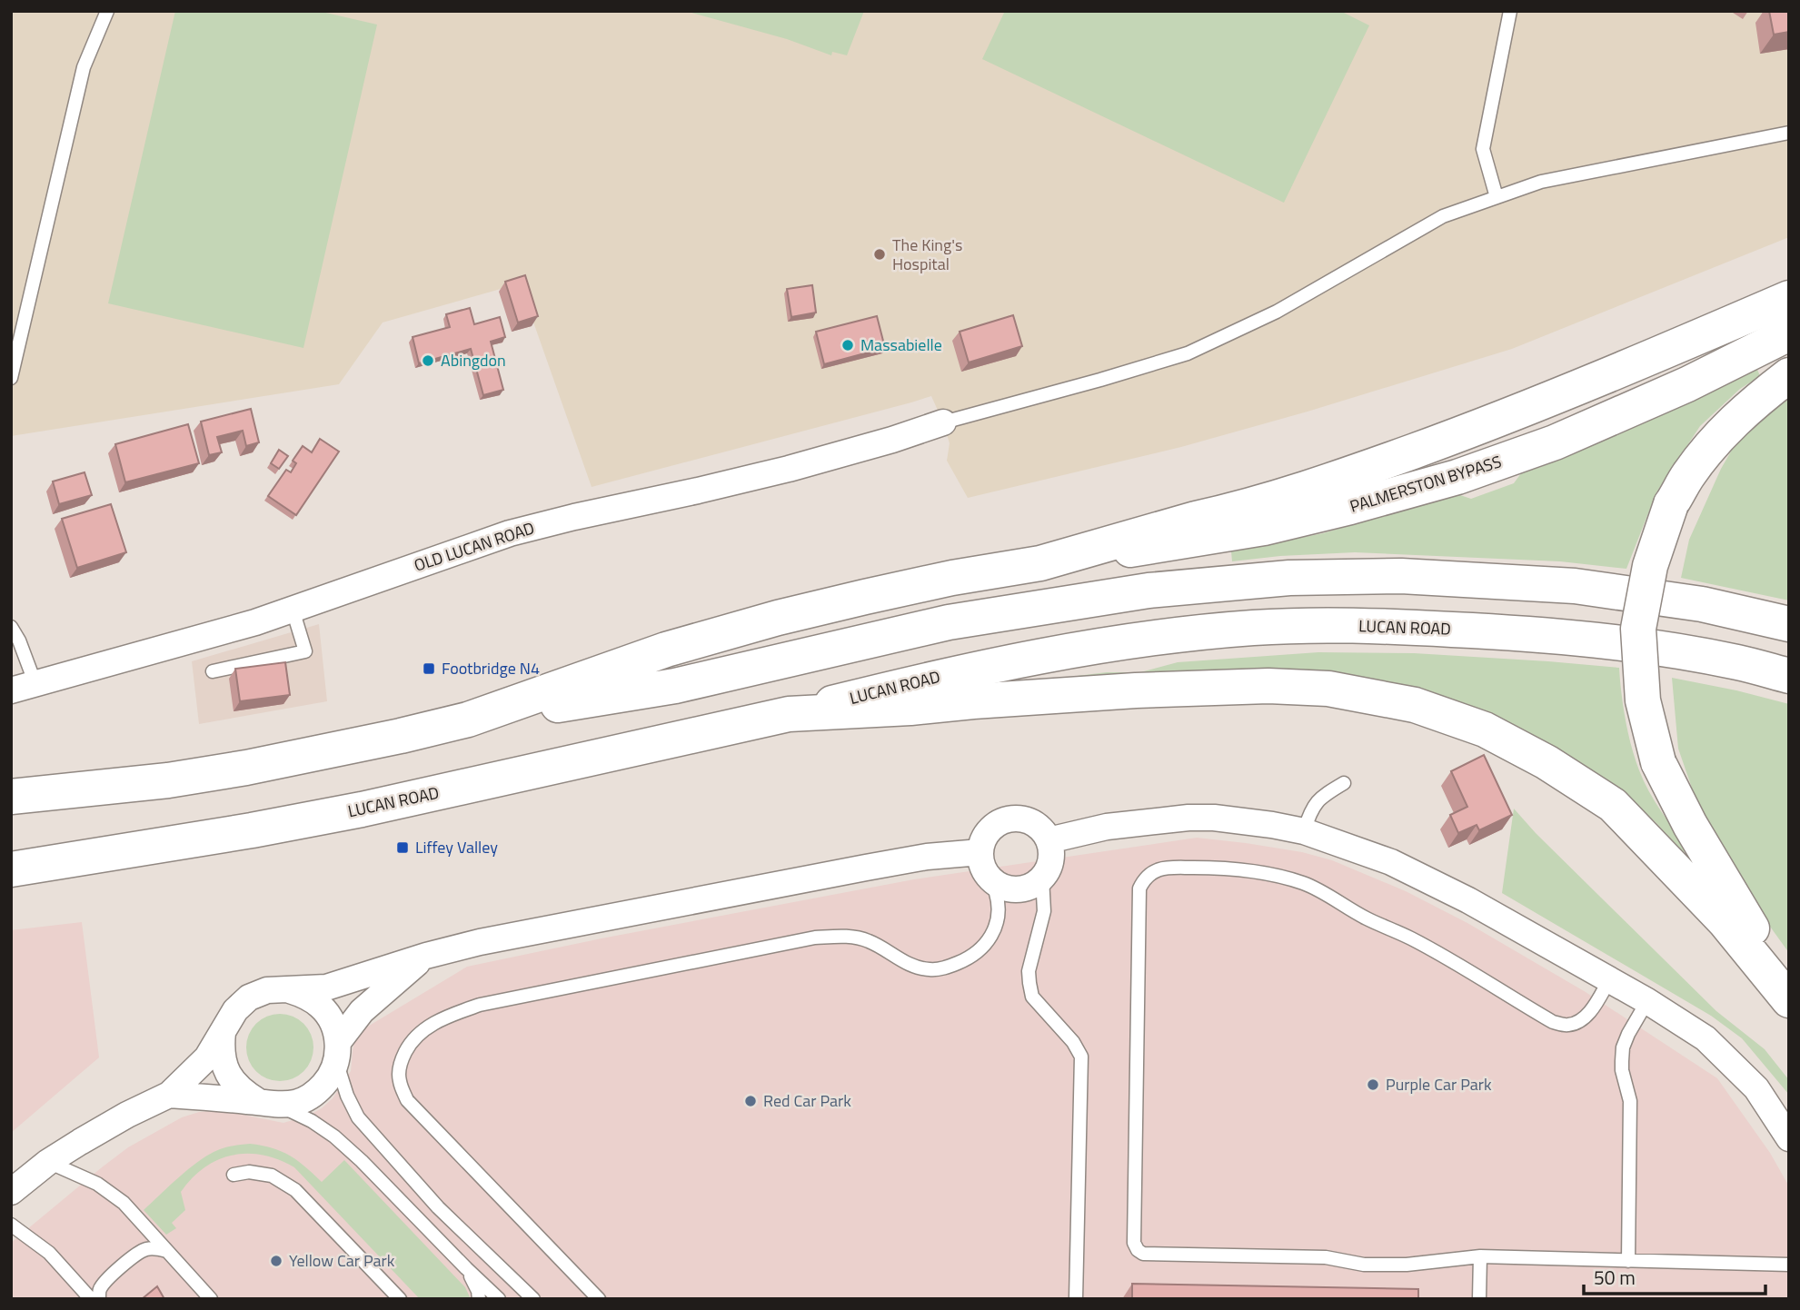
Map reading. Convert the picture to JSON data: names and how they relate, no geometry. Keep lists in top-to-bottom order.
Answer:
{
  "streets": {
    "main road": ["PALMERSTON BYPASS", "LUCAN ROAD"],
    "street": ["OLD LUCAN ROAD"]
  },
  "places": {
    "other": [
      "The King's Hospital",
      "Massabielle",
      "Abingdon",
      "Purple Car Park",
      "Red Car Park",
      "Yellow Car Park"
    ],
    "transit": ["Footbridge N4", "Liffey Valley"]
  },
  "scale_bar": "50 m"
}
